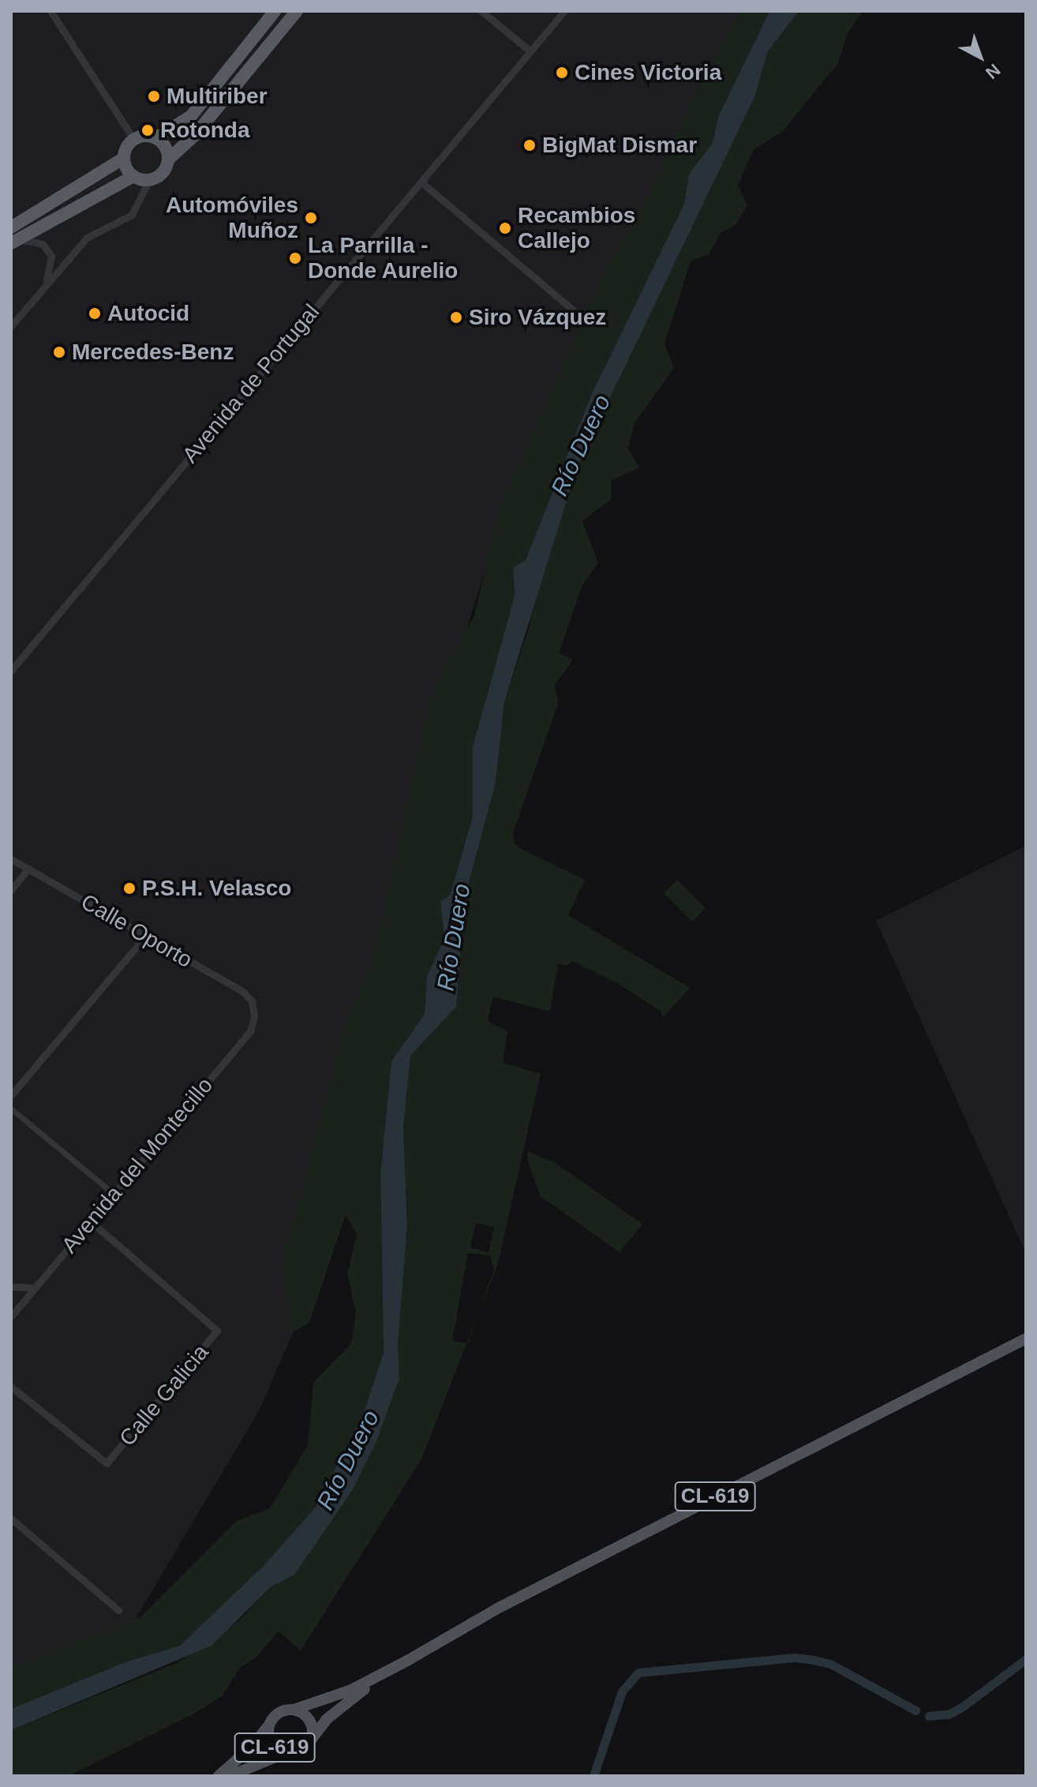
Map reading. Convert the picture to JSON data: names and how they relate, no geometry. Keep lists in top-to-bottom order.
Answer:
{
  "streets": {
    "main road": ["CL-619"],
    "street": [
      "Avenida de Portugal",
      "Calle Oporto",
      "Avenida del Montecillo",
      "Calle Galicia"
    ]
  },
  "crossings": [
    ["Calle Oporto", "Avenida del Montecillo"],
    ["Avenida del Montecillo", "Calle Galicia"]
  ],
  "water": ["Río Duero"],
  "places": [
    "Cines Victoria",
    "Multiriber",
    "Rotonda",
    "BigMat Dismar",
    "Automóviles Muñoz",
    "Recambios Callejo",
    "La Parrilla - Donde Aurelio",
    "Autocid",
    "Siro Vázquez",
    "Mercedes-Benz",
    "P.S.H. Velasco"
  ],
  "north": "bottom right"
}
